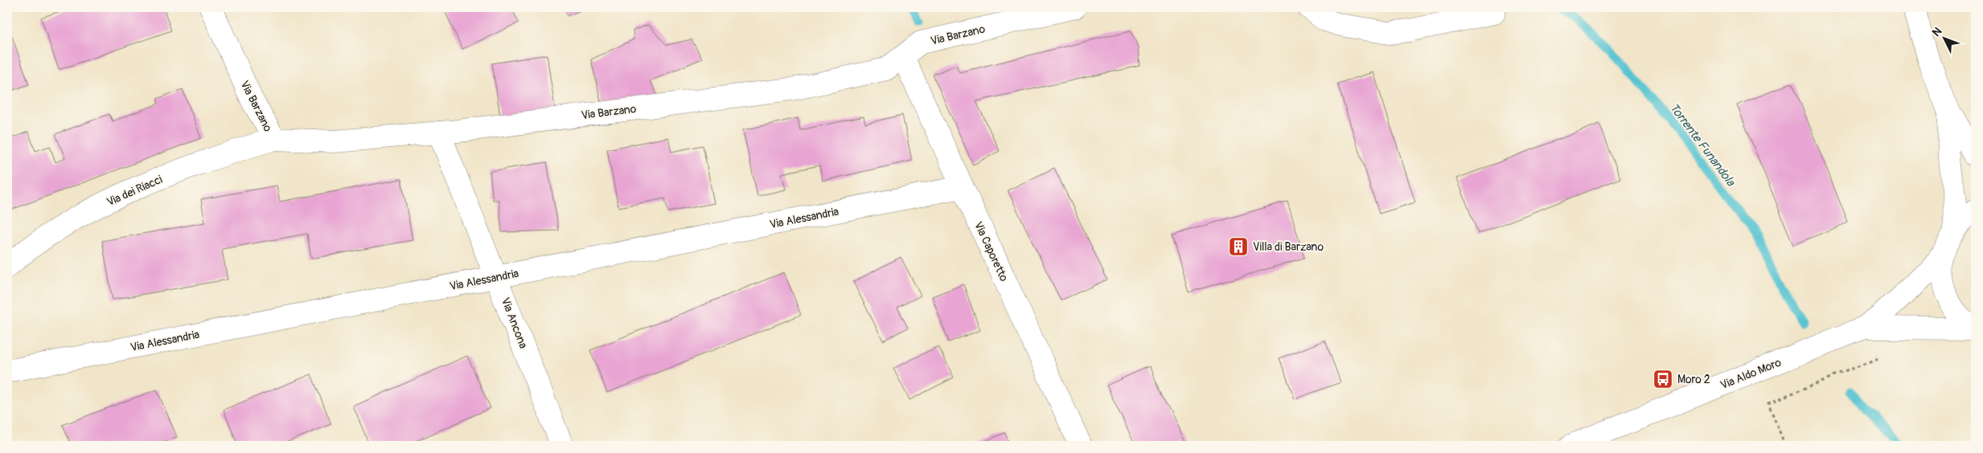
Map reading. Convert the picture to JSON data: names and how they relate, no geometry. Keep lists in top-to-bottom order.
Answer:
{
  "streets": {
    "street": [
      "Via Barzano",
      "Via dei Riacci",
      "Via Alessandria",
      "Via Caporetto",
      "Via Ancona",
      "Via Aldo Moro"
    ]
  },
  "crossings": [
    ["Via Barzano", "Via dei Riacci"],
    ["Via Barzano", "Via Caporetto"],
    ["Via Barzano", "Via Ancona"],
    ["Via Alessandria", "Via Caporetto"],
    ["Via Alessandria", "Via Ancona"]
  ],
  "water": ["Torrente Funandola"],
  "places": {
    "building": ["Villa di Barzano"],
    "bus stop": ["Moro 2"]
  },
  "north": "top left"
}
